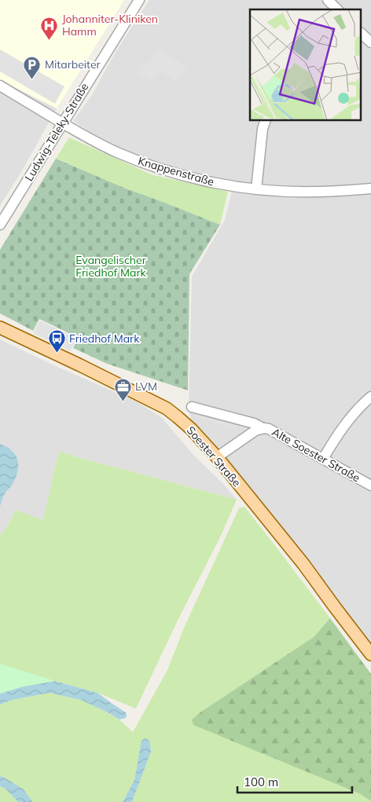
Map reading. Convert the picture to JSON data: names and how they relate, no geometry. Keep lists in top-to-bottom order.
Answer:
{
  "streets": {
    "main road": ["Soester Straße"],
    "street": ["Ludwig-Teleky-Straße", "Knappenstraße", "Alte Soester Straße"]
  },
  "crossings": [
    ["Ludwig-Teleky-Straße", "Knappenstraße"],
    ["Alte Soester Straße", "Soester Straße"]
  ],
  "parks": ["Evangelischer Friedhof Mark"],
  "places": {
    "hospital": ["Johanniter-Kliniken Hamm"],
    "parking": ["Mitarbeiter"],
    "bus stop": ["Friedhof Mark"],
    "office": ["LVM"]
  },
  "scale_bar": "100 m"
}
